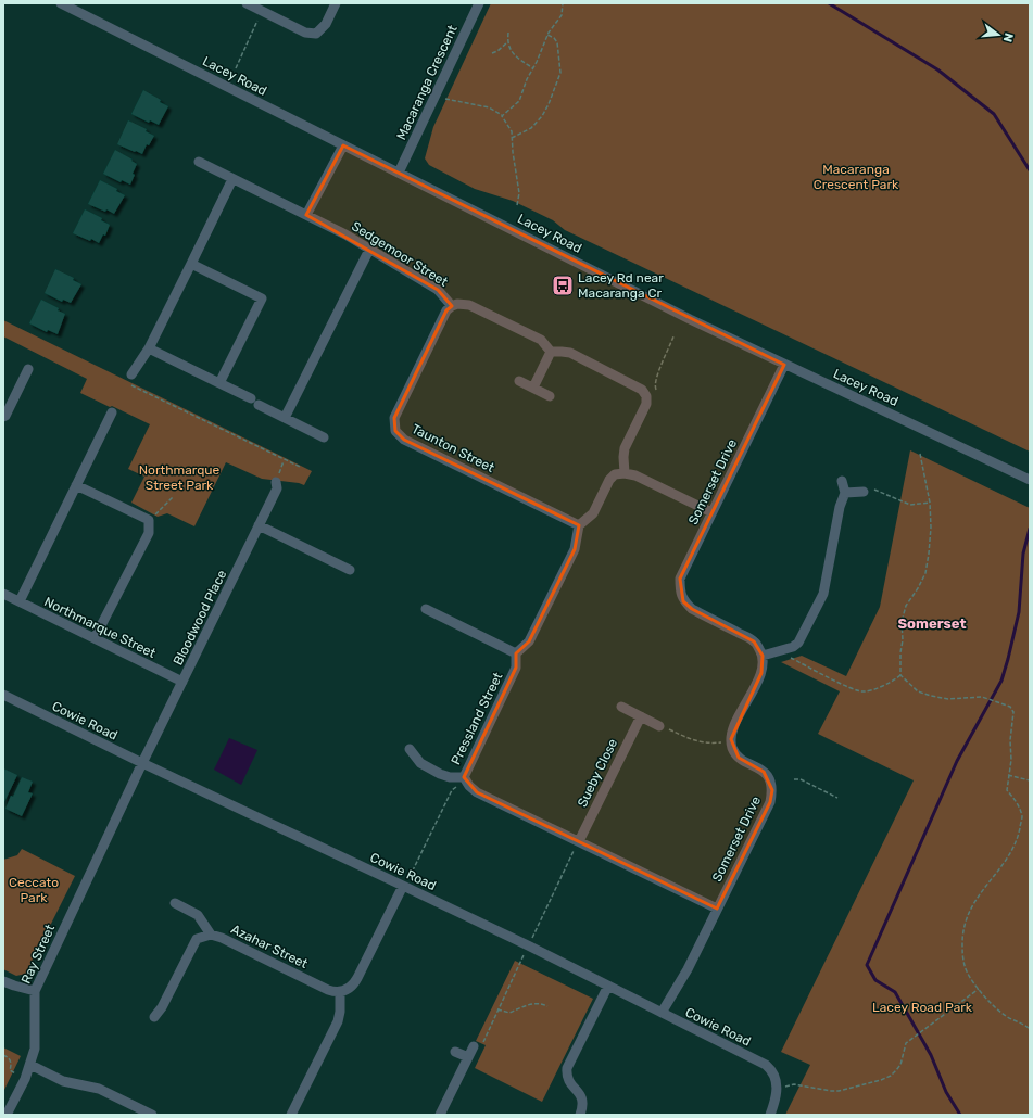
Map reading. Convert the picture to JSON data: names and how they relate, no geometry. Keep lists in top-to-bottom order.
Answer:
{
  "streets": {
    "street": [
      "Lacey Road",
      "Macaranga Crescent",
      "Sedgemoor Street",
      "Taunton Street",
      "Somerset Drive",
      "Bloodwood Place",
      "Northmarque Street",
      "Pressland Street",
      "Cowie Road",
      "Sueby Close",
      "Azahar Street",
      "Ray Street"
    ]
  },
  "crossings": [
    ["Lacey Road", "Macaranga Crescent"],
    ["Lacey Road", "Somerset Drive"],
    ["Sedgemoor Street", "Taunton Street"],
    ["Somerset Drive", "Pressland Street"],
    ["Somerset Drive", "Cowie Road"],
    ["Bloodwood Place", "Northmarque Street"],
    ["Bloodwood Place", "Cowie Road"],
    ["Bloodwood Place", "Ray Street"],
    ["Pressland Street", "Sueby Close"],
    ["Cowie Road", "Ray Street"]
  ],
  "districts": ["Somerset"],
  "parks": [
    "Macaranga Crescent Park",
    "Northmarque Street Park",
    "Ceccato Park",
    "Lacey Road Park"
  ],
  "places": {
    "bus stop": ["Lacey Rd near Macaranga Cr"]
  },
  "north": "right"
}
